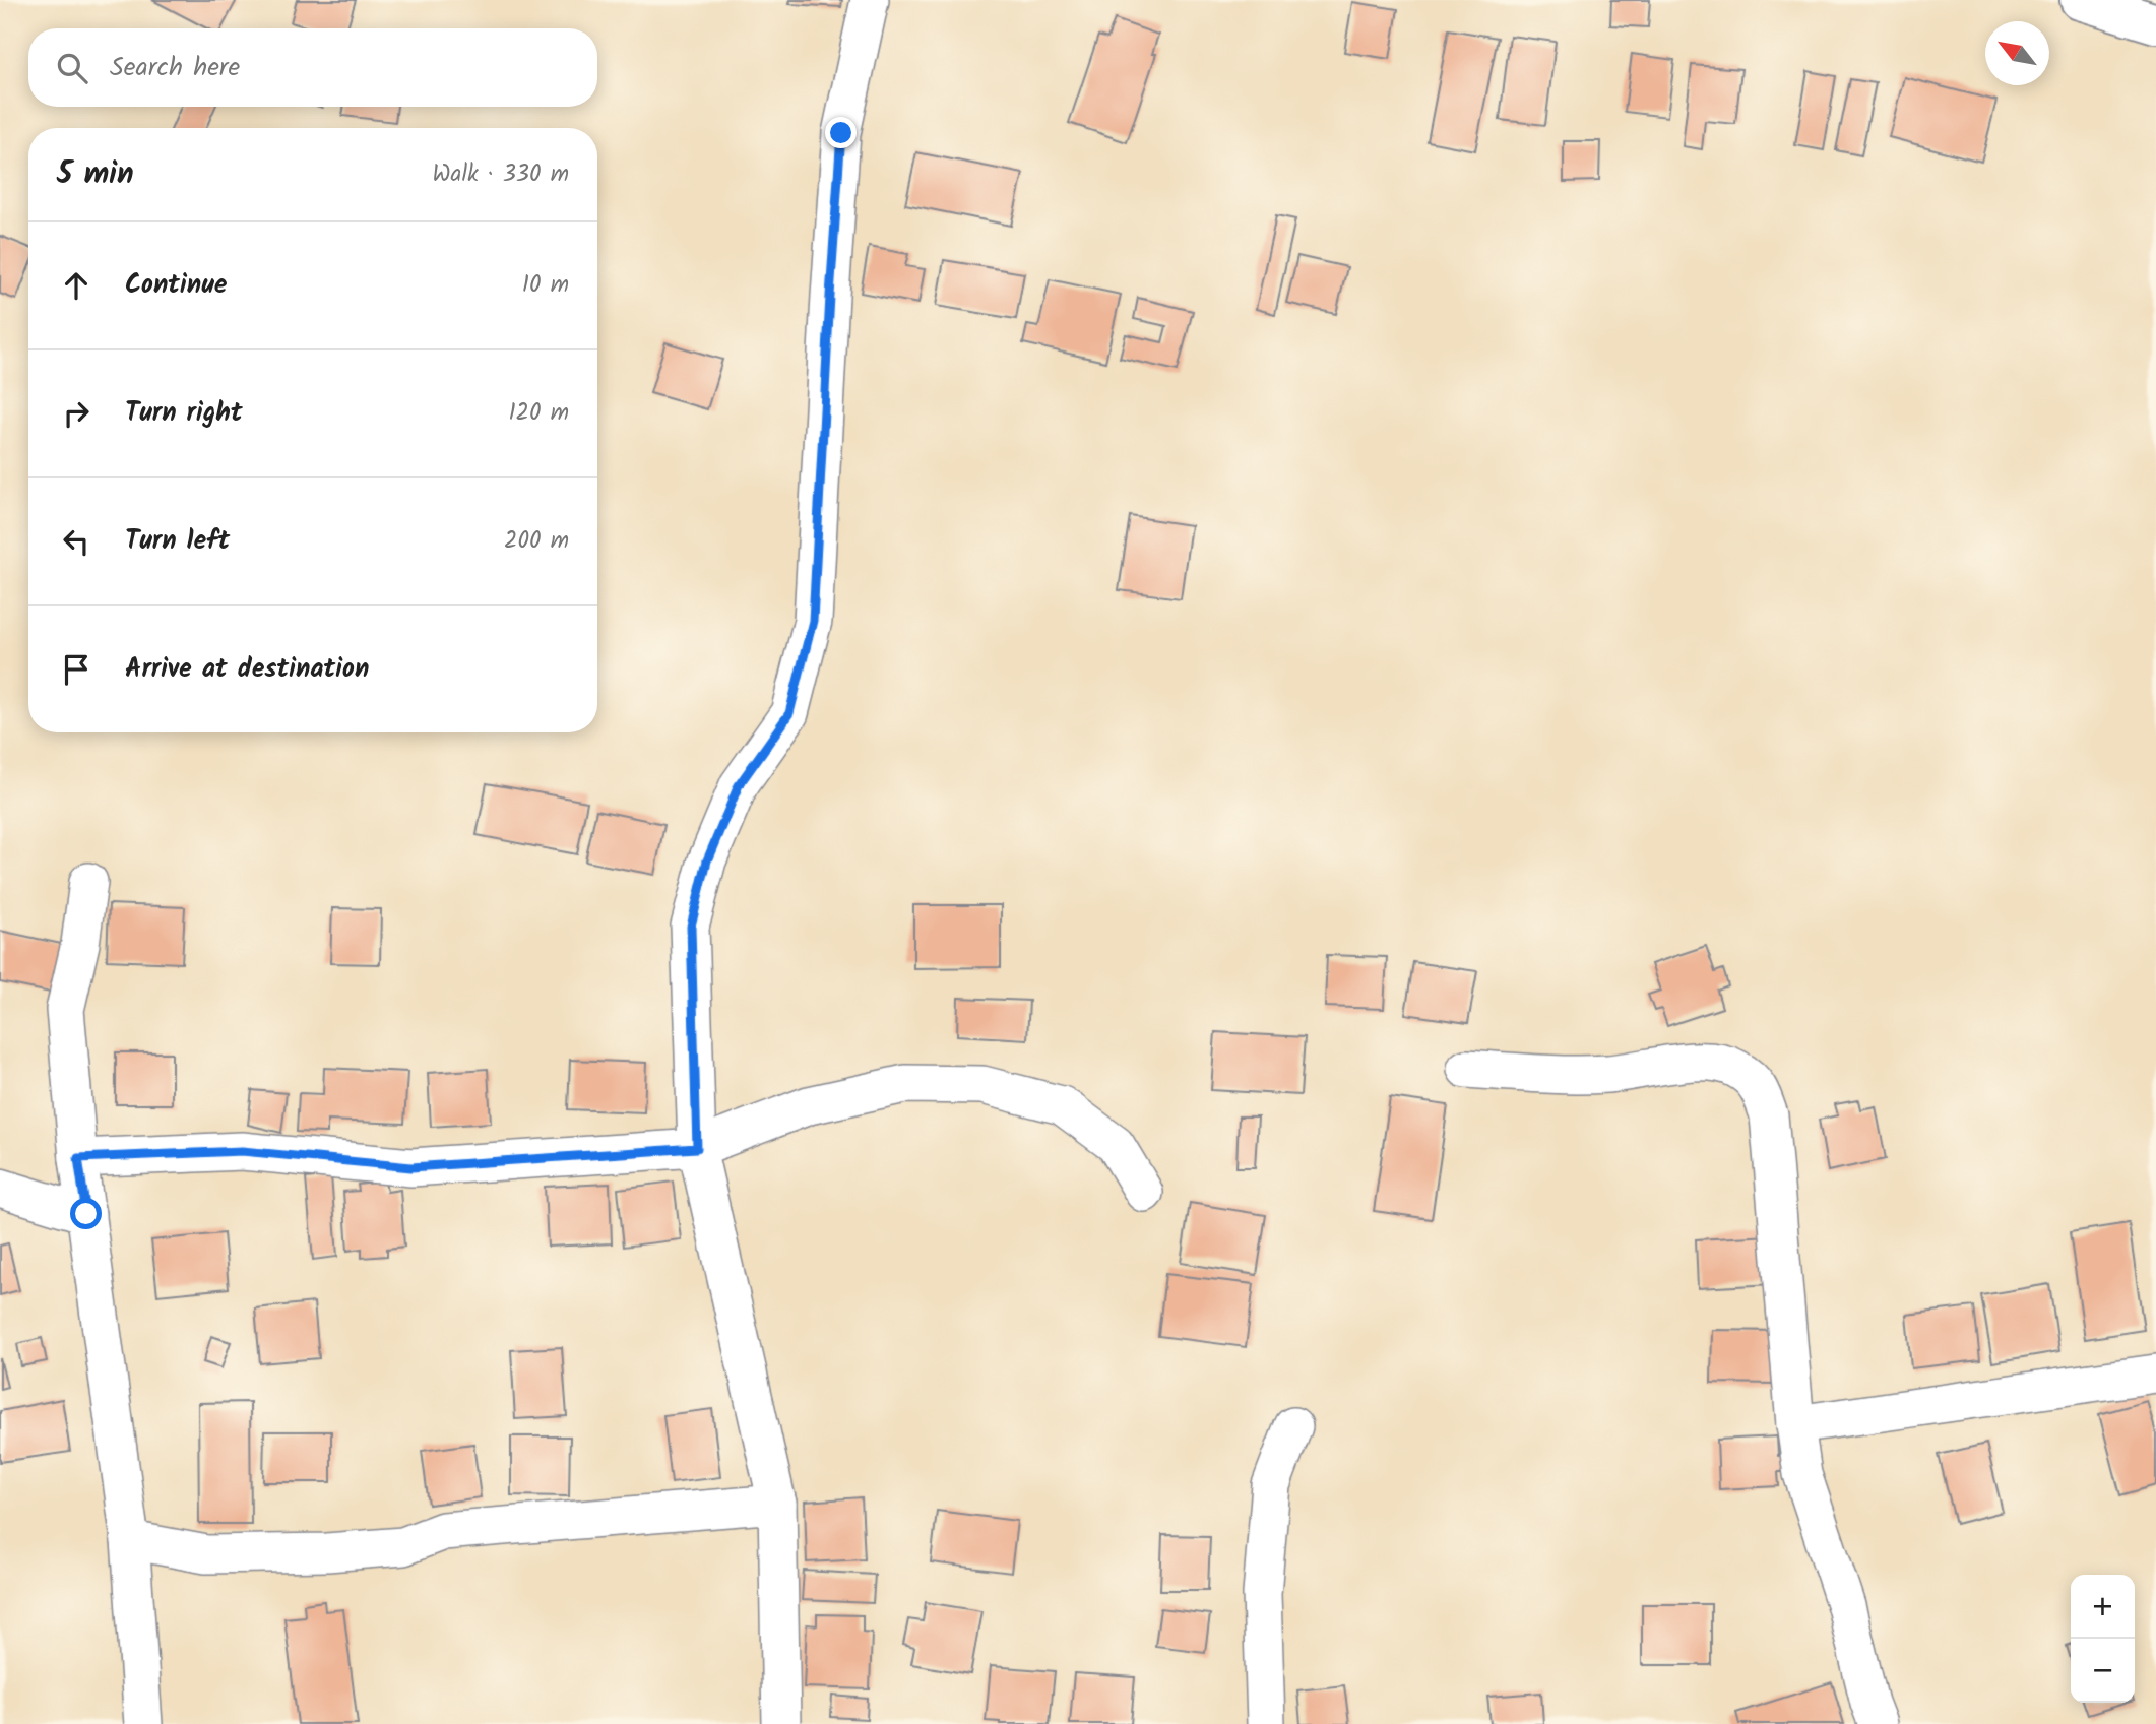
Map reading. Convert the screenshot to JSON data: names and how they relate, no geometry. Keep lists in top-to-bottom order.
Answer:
{
  "north": "top left",
  "page": {
    "search": "Search here",
    "heading": ["5 min", "Walk · 330 m"],
    "list": [
      ["Continue", "10 m"],
      ["Turn right", "120 m"],
      ["Turn left", "200 m"],
      "Arrive at destination"
    ],
    "map_buttons": ["+", "−"]
  }
}
